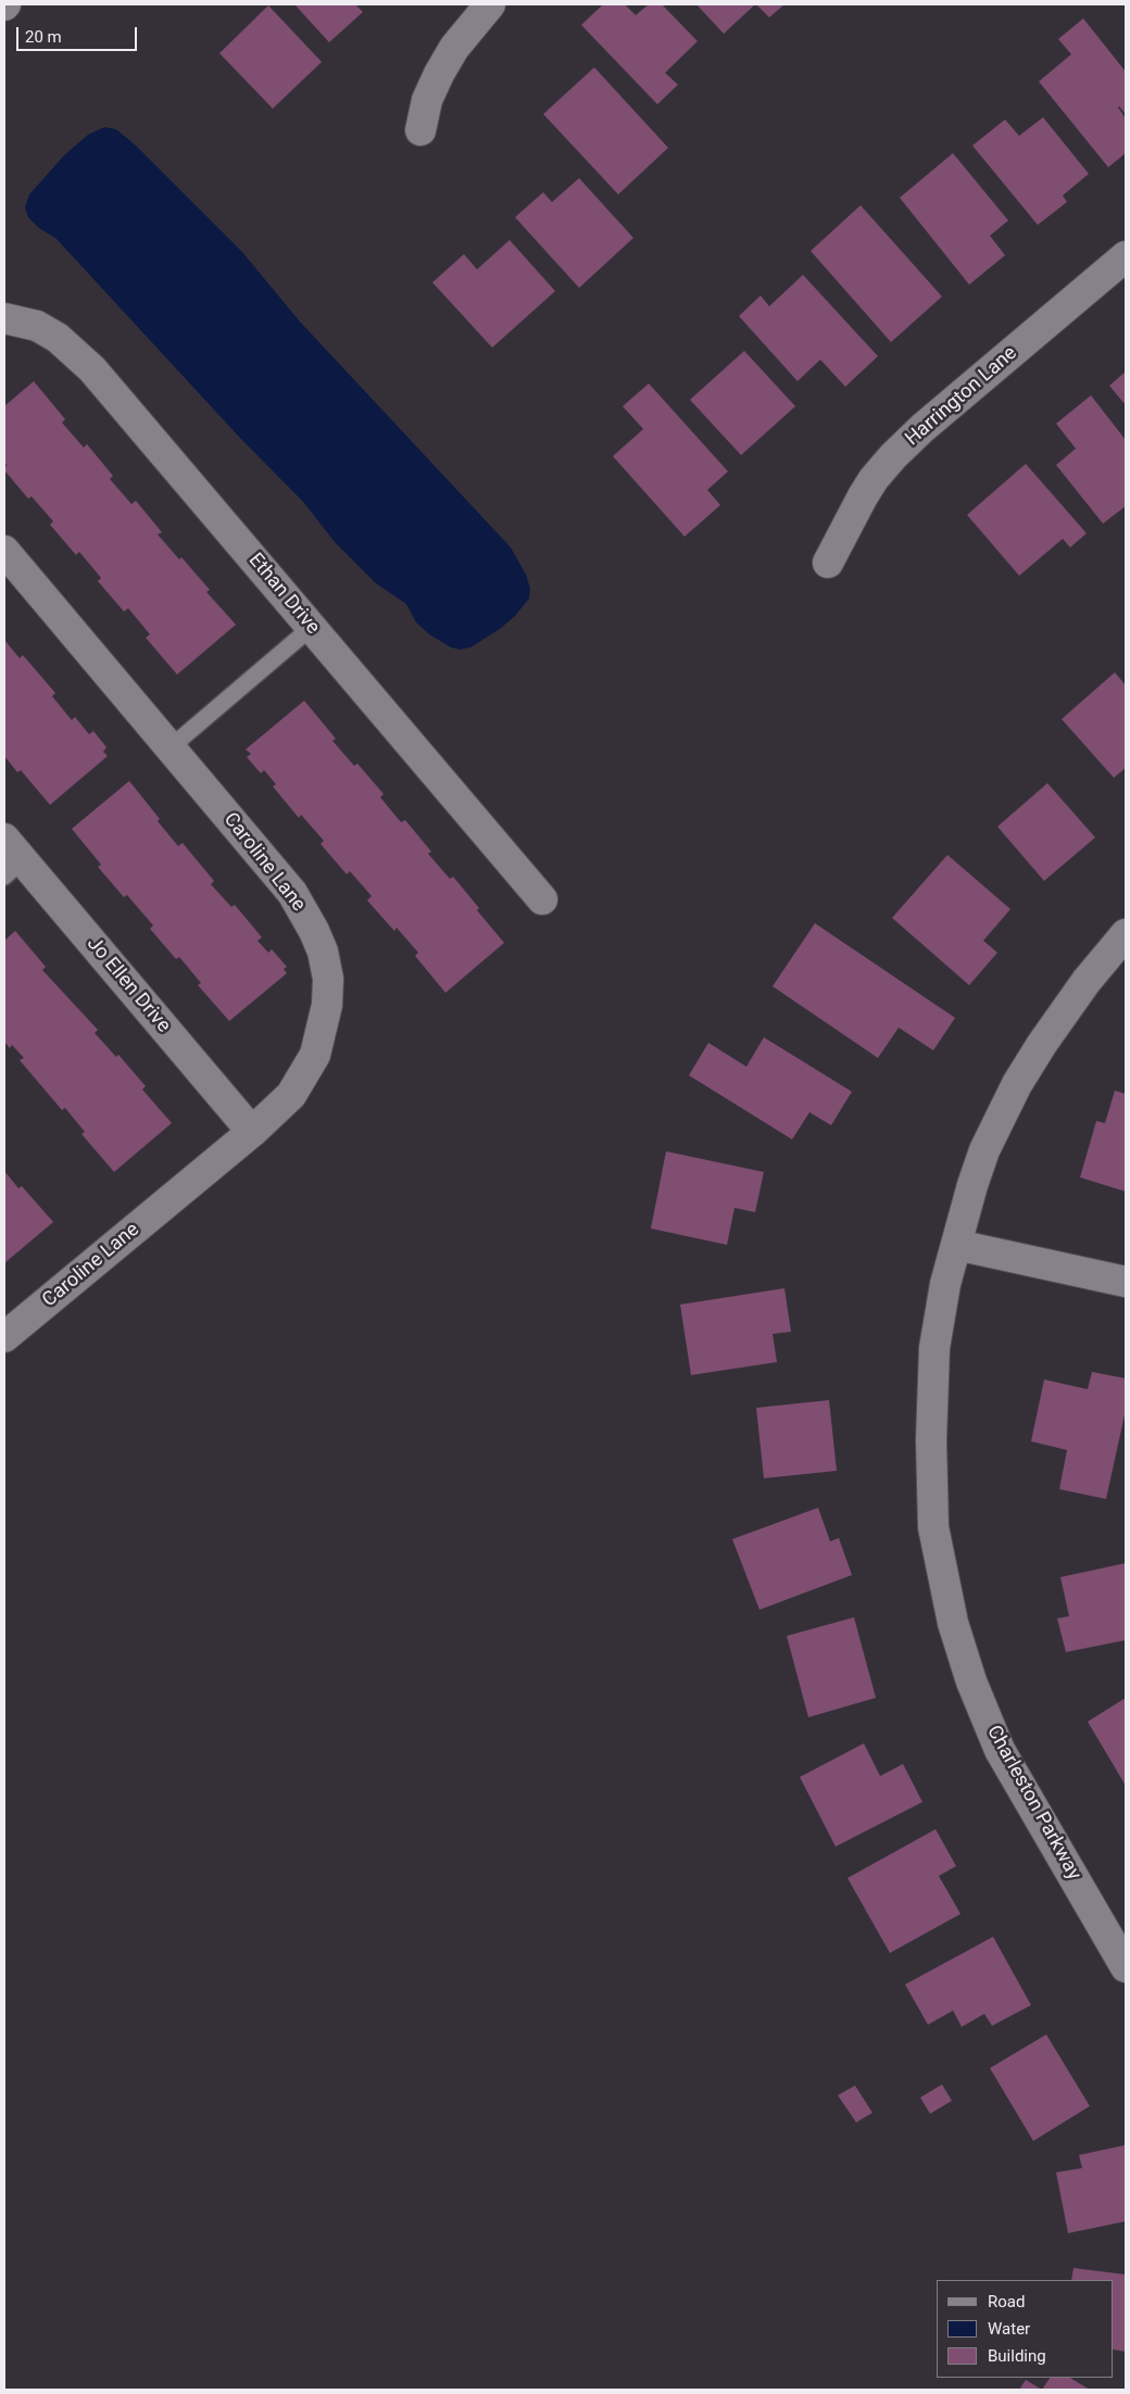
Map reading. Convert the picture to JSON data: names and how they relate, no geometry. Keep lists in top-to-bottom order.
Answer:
{
  "streets": {
    "street": [
      "Harrington Lane",
      "Ethan Drive",
      "Caroline Lane",
      "Jo Ellen Drive",
      "Charleston Parkway"
    ]
  },
  "crossings": [
    ["Caroline Lane", "Jo Ellen Drive"]
  ],
  "legend": ["Road", "Water", "Building"],
  "scale_bar": "20 m"
}
